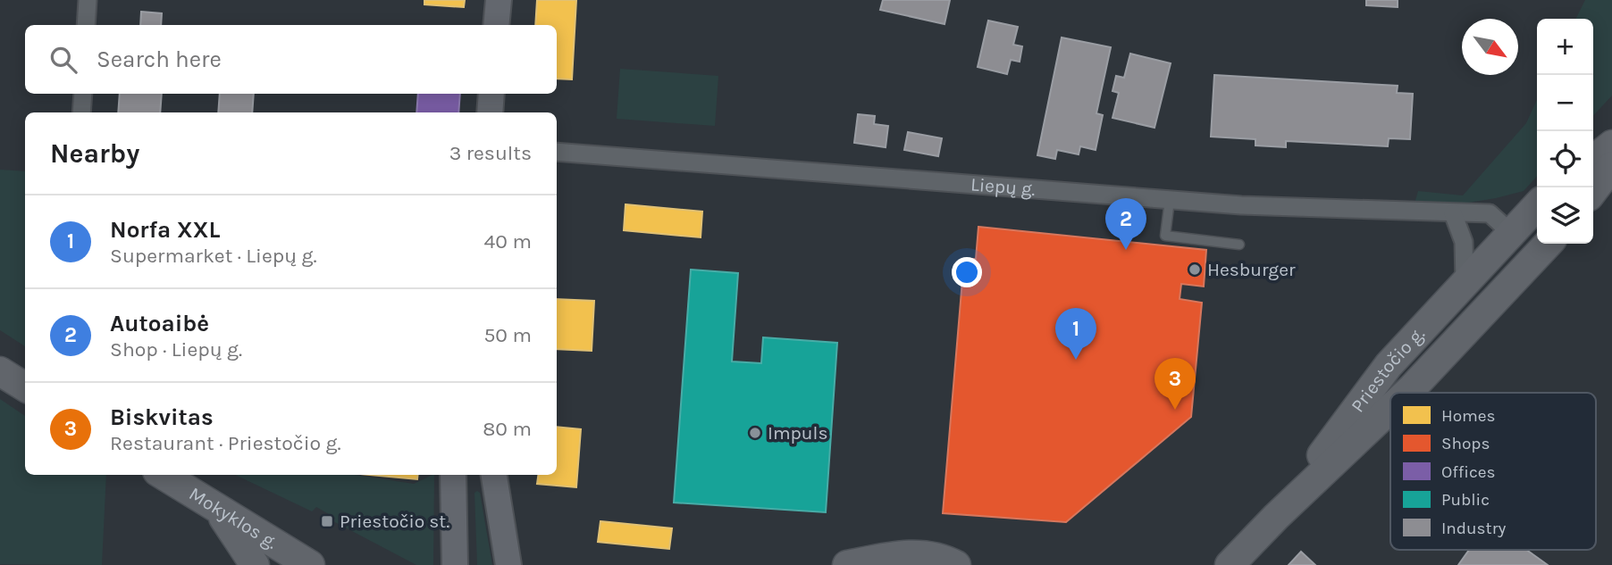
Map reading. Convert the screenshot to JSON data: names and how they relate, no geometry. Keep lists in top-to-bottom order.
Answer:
{
  "streets": {
    "main road": ["Priestočio g.", "Mokyklos g."],
    "street": ["Liepų g."]
  },
  "crossings": [
    ["Liepų g.", "Priestočio g."]
  ],
  "places": {
    "other": ["Hesburger", "Impuls"],
    "transit": ["Priestočio st."]
  },
  "legend": [
    "Homes",
    "Shops",
    "Offices",
    "Public",
    "Industry"
  ],
  "north": "bottom right",
  "page": {
    "map_buttons": ["+", "−"],
    "search": "Search here",
    "heading": ["Nearby", "3 results"],
    "list": [
      {
        "mark": "1",
        "name": "Norfa XXL",
        "note": "Supermarket · Liepų g.",
        "value": "40 m"
      },
      {
        "mark": "2",
        "name": "Autoaibė",
        "note": "Shop · Liepų g.",
        "value": "50 m"
      },
      {
        "mark": "3",
        "name": "Biskvitas",
        "note": "Restaurant · Priestočio g.",
        "value": "80 m"
      }
    ],
    "pins": ["2", "1", "3"]
  }
}
